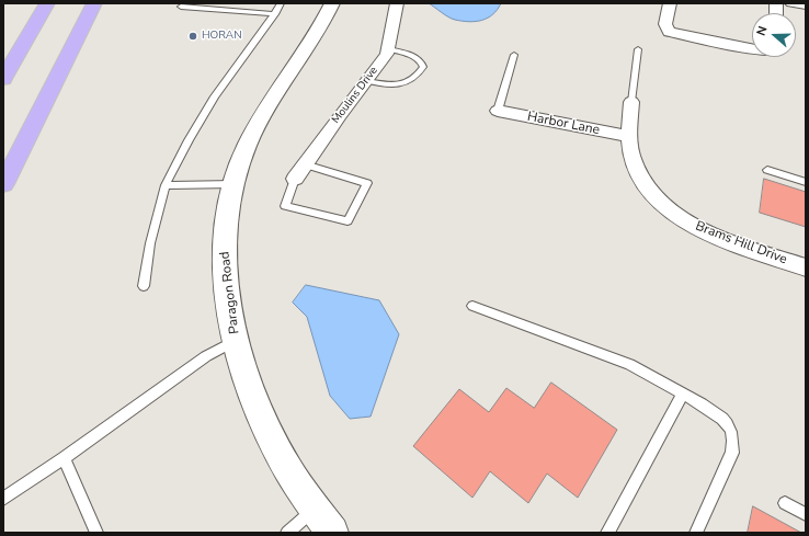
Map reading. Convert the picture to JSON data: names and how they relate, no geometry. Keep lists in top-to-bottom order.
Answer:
{
  "streets": {
    "street": [
      "Moulins Drive",
      "Harbor Lane",
      "Brams Hill Drive",
      "Paragon Road"
    ]
  },
  "crossings": [
    ["Harbor Lane", "Brams Hill Drive"]
  ],
  "places": ["HORAN"],
  "north": "left"
}
